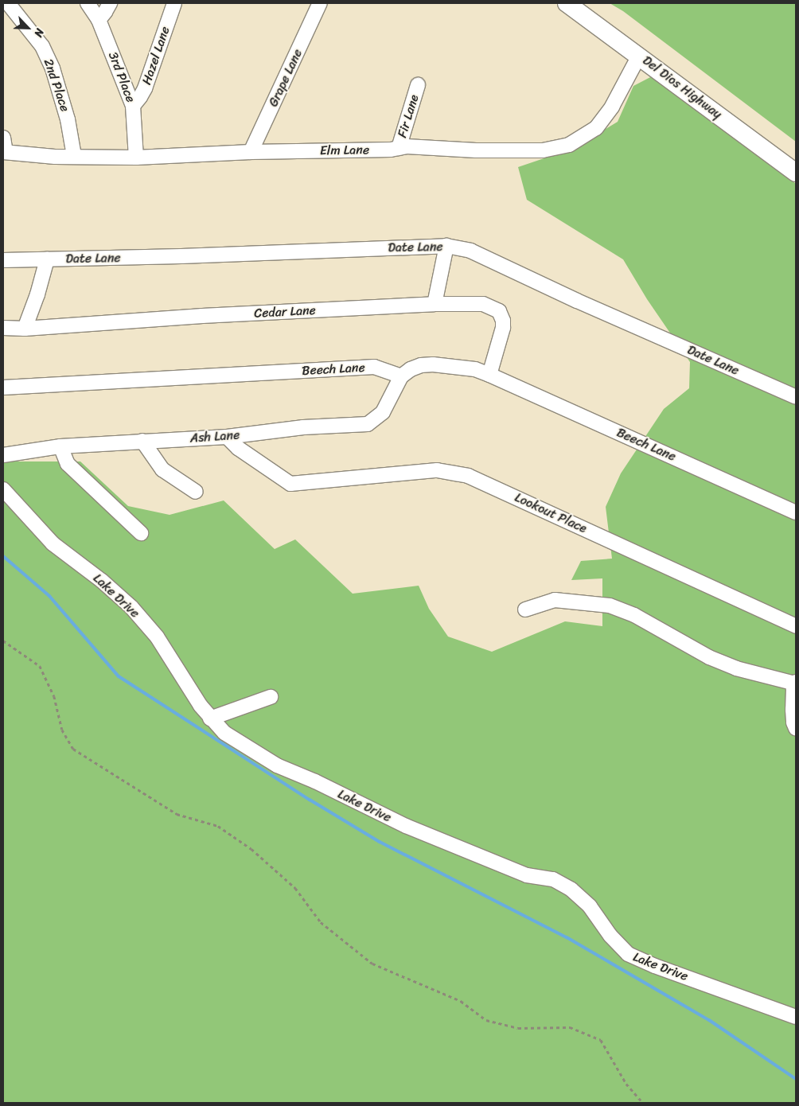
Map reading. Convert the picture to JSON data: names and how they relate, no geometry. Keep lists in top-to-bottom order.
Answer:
{
  "streets": {
    "main road": ["Del Dios Highway"],
    "street": [
      "Hazel Lane",
      "3rd Place",
      "Grape Lane",
      "2nd Place",
      "Fir Lane",
      "Elm Lane",
      "Date Lane",
      "Cedar Lane",
      "Beech Lane",
      "Ash Lane",
      "Lookout Place",
      "Lake Drive"
    ]
  },
  "crossings": [
    ["Hazel Lane", "3rd Place"],
    ["3rd Place", "Elm Lane"],
    ["Grape Lane", "Elm Lane"],
    ["2nd Place", "Elm Lane"],
    ["Del Dios Highway", "Elm Lane"],
    ["Fir Lane", "Elm Lane"],
    ["Cedar Lane", "Beech Lane"],
    ["Beech Lane", "Ash Lane"],
    ["Ash Lane", "Lookout Place"]
  ],
  "north": "bottom right"
}
